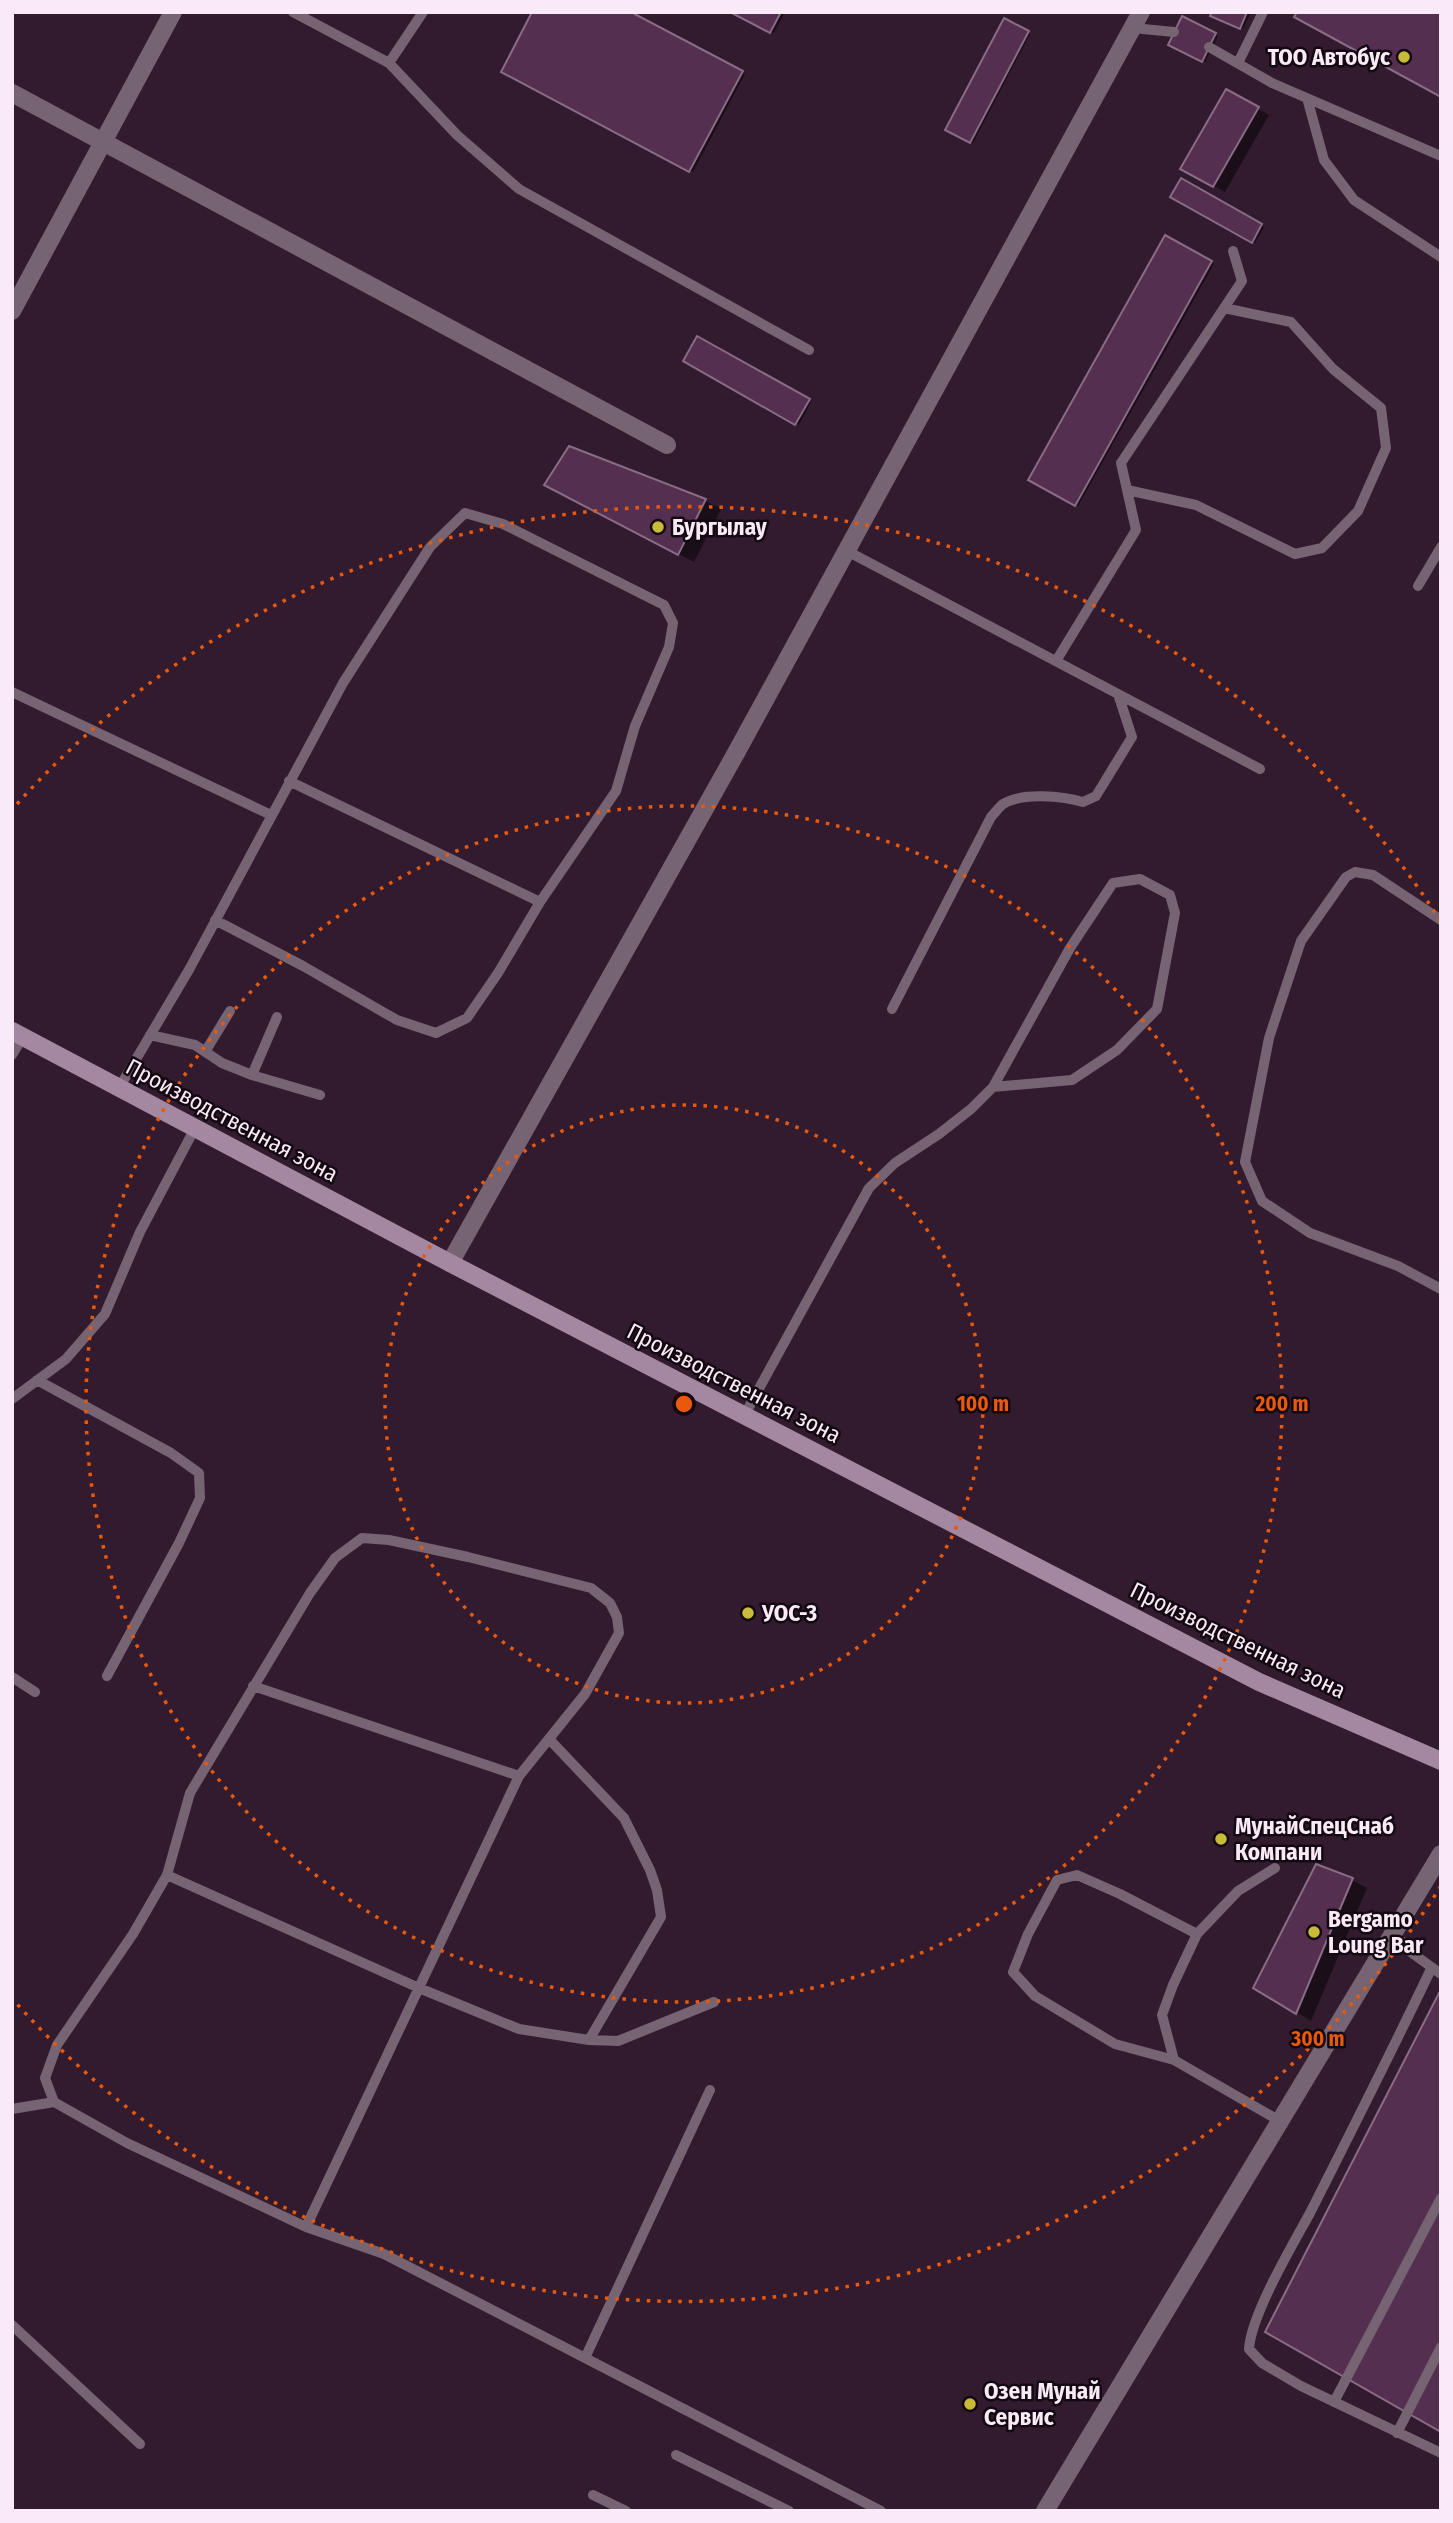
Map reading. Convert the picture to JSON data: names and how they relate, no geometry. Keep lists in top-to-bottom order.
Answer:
{
  "streets": {
    "main road": ["Производственная зона"]
  },
  "places": [
    "ТОО Автобус",
    "Бургылау",
    "УОС-3",
    "МунайСпецСнаб Компани",
    "Bergamo Loung Bar",
    "Озен Мунай Сервис"
  ],
  "rings": ["100 m", "200 m", "300 m"]
}
